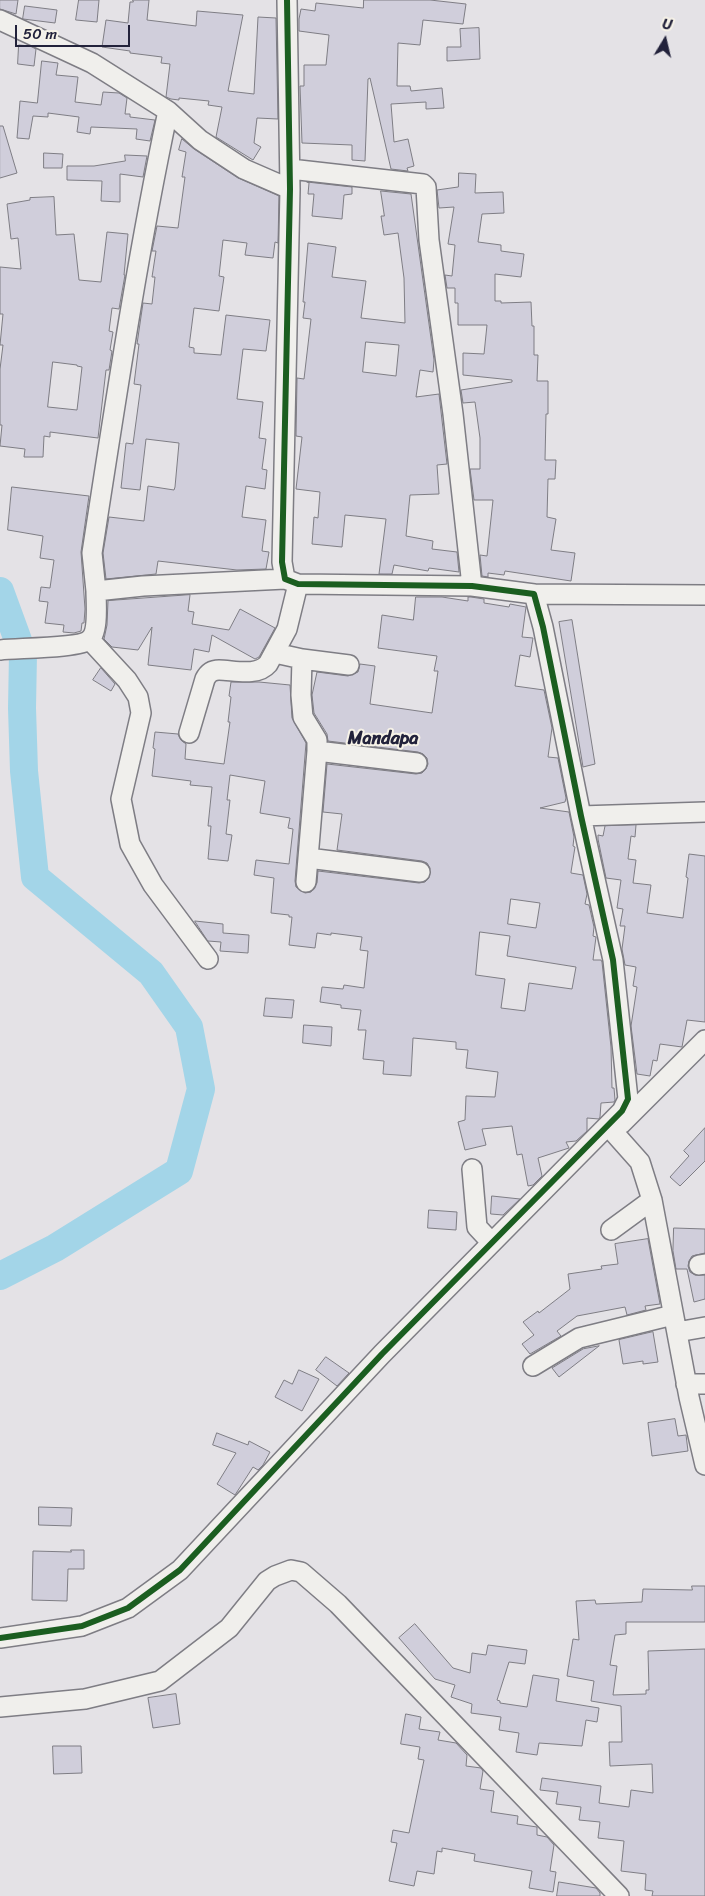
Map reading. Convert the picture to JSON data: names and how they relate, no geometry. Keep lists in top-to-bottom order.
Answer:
{
  "districts": ["Mandapa"],
  "scale_bar": "50 m",
  "north": "top"
}
